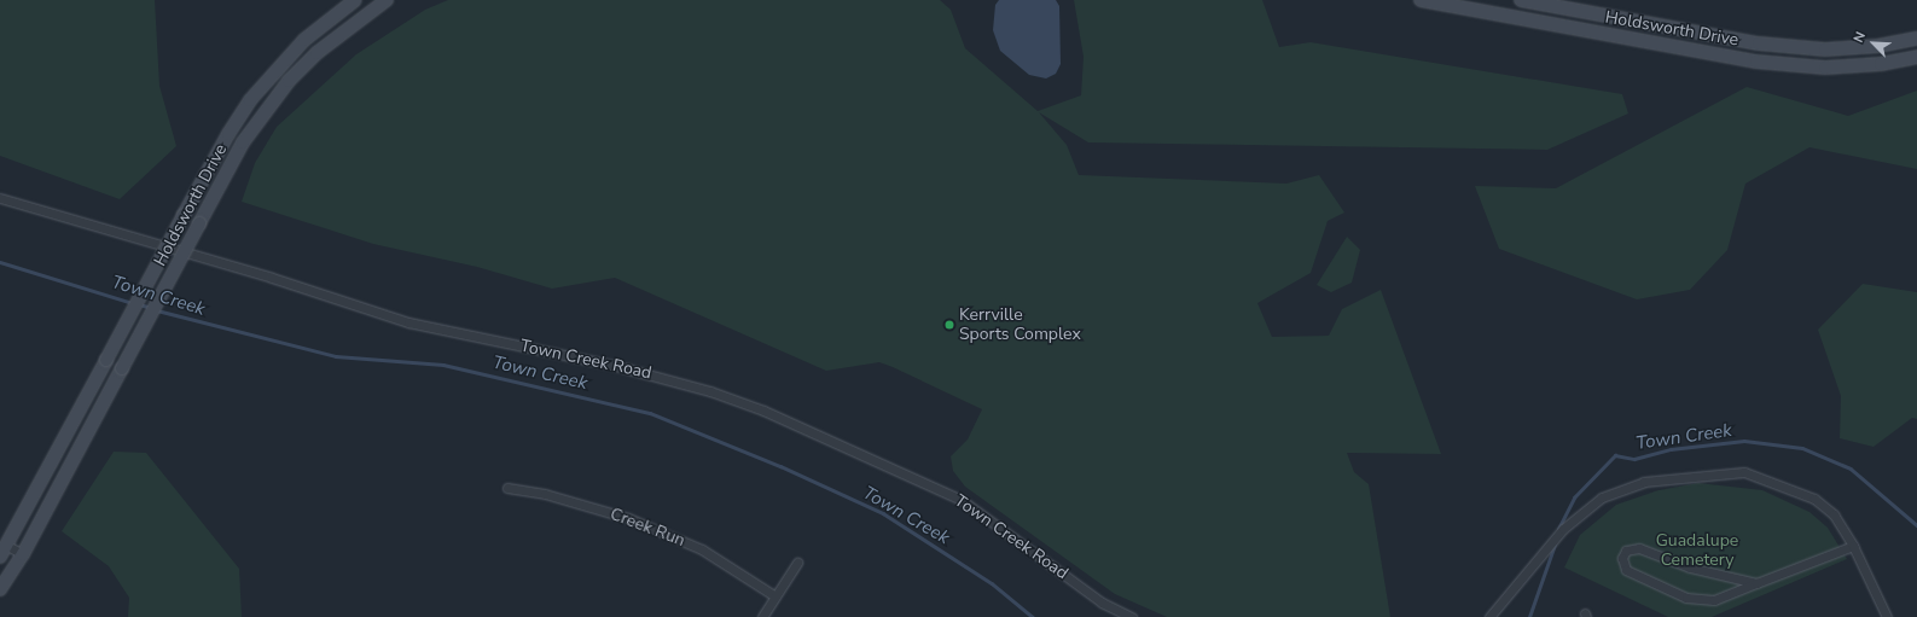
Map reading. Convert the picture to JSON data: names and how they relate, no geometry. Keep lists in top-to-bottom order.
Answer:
{
  "streets": {
    "main road": ["Holdsworth Drive"],
    "street": ["Town Creek Road", "Creek Run"]
  },
  "water": ["Town Creek"],
  "parks": ["Guadalupe Cemetery"],
  "places": ["Kerrville Sports Complex"],
  "north": "top left"
}
